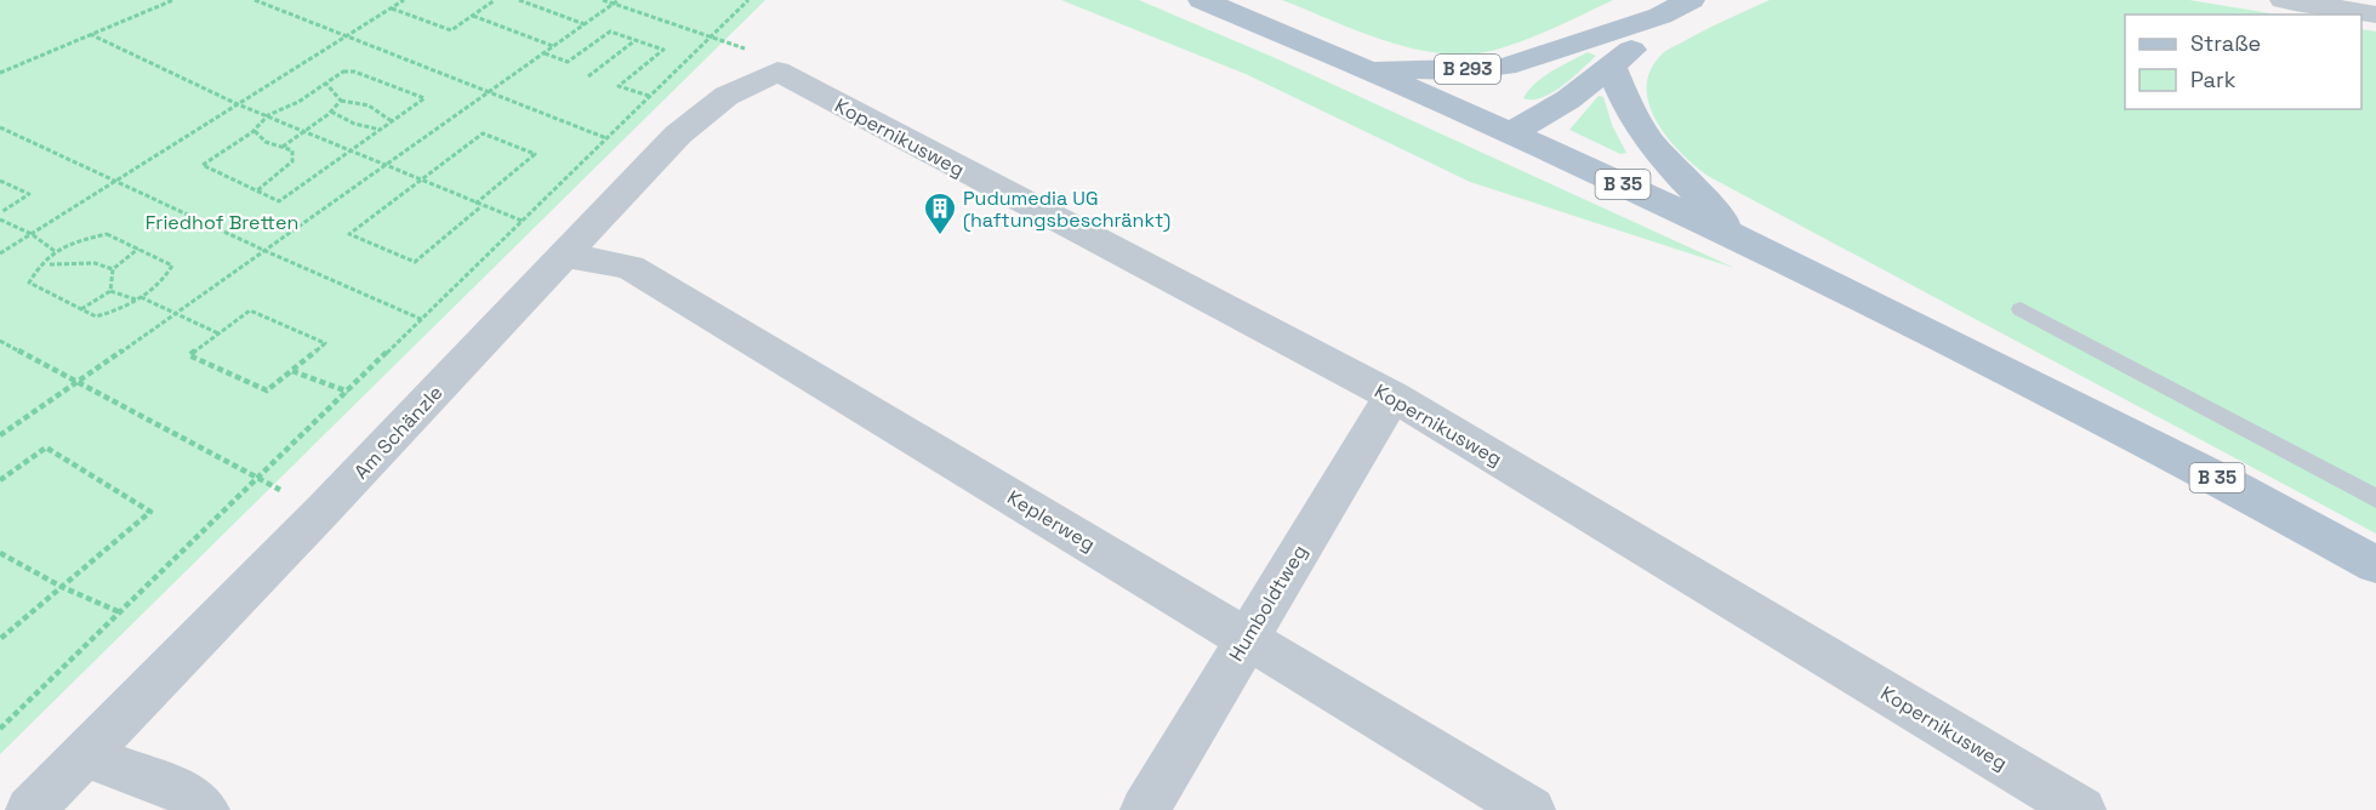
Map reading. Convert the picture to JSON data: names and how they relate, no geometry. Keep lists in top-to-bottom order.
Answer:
{
  "streets": {
    "main road": ["B 293", "B 35"],
    "street": [
      "Kopernikusweg",
      "Am Schänzle",
      "Keplerweg",
      "Humboldtweg"
    ]
  },
  "crossings": [
    ["B 293", "B 35"],
    ["Kopernikusweg", "Am Schänzle"],
    ["Kopernikusweg", "Humboldtweg"],
    ["Am Schänzle", "Keplerweg"],
    ["Keplerweg", "Humboldtweg"]
  ],
  "parks": ["Friedhof Bretten"],
  "places": {
    "building": ["Pudumedia UG (haftungsbeschränkt)"]
  },
  "legend": ["Straße", "Park"]
}
